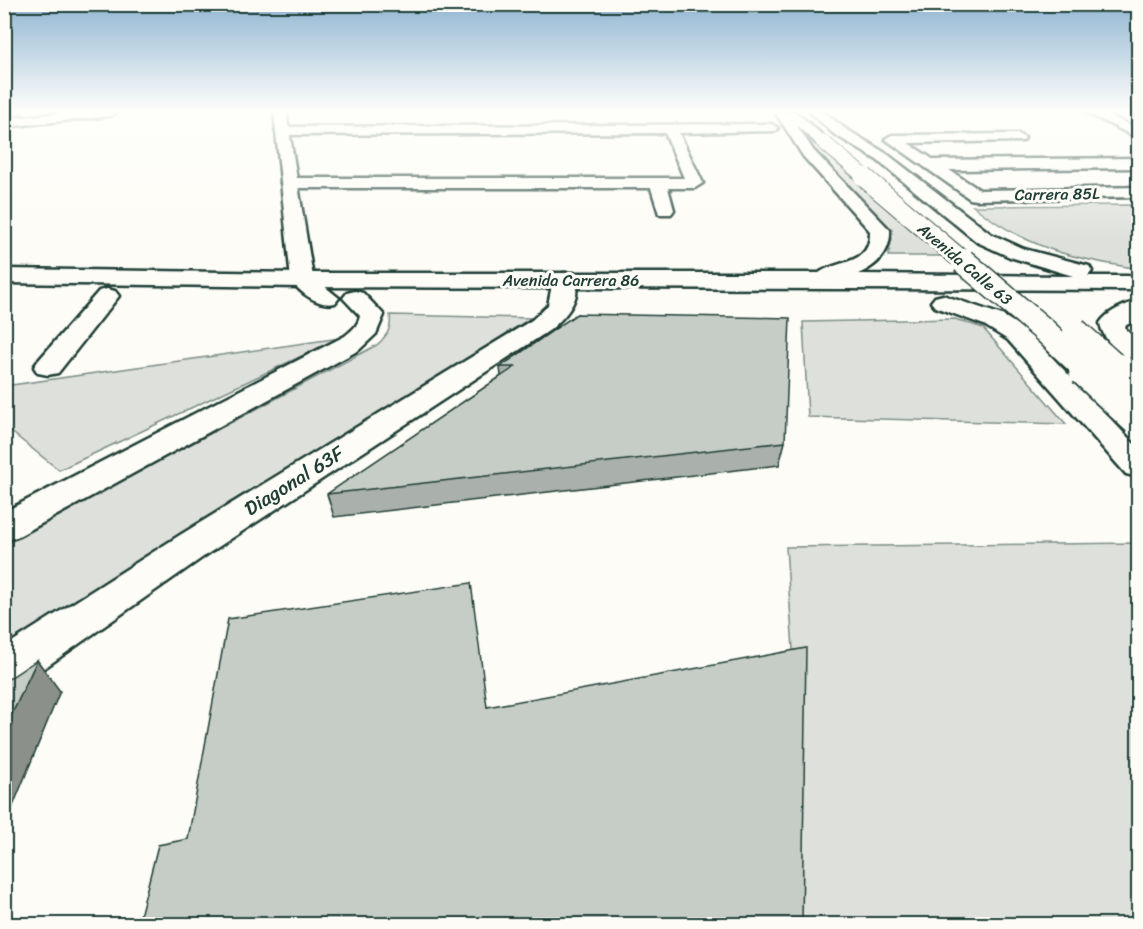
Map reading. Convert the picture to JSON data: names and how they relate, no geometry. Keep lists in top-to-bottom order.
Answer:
{
  "streets": {
    "main road": [
      "Carrera 85L",
      "Avenida Calle 63",
      "Avenida Carrera 86",
      "Diagonal 63F"
    ]
  },
  "crossings": [
    ["Avenida Carrera 86", "Diagonal 63F"]
  ]
}
